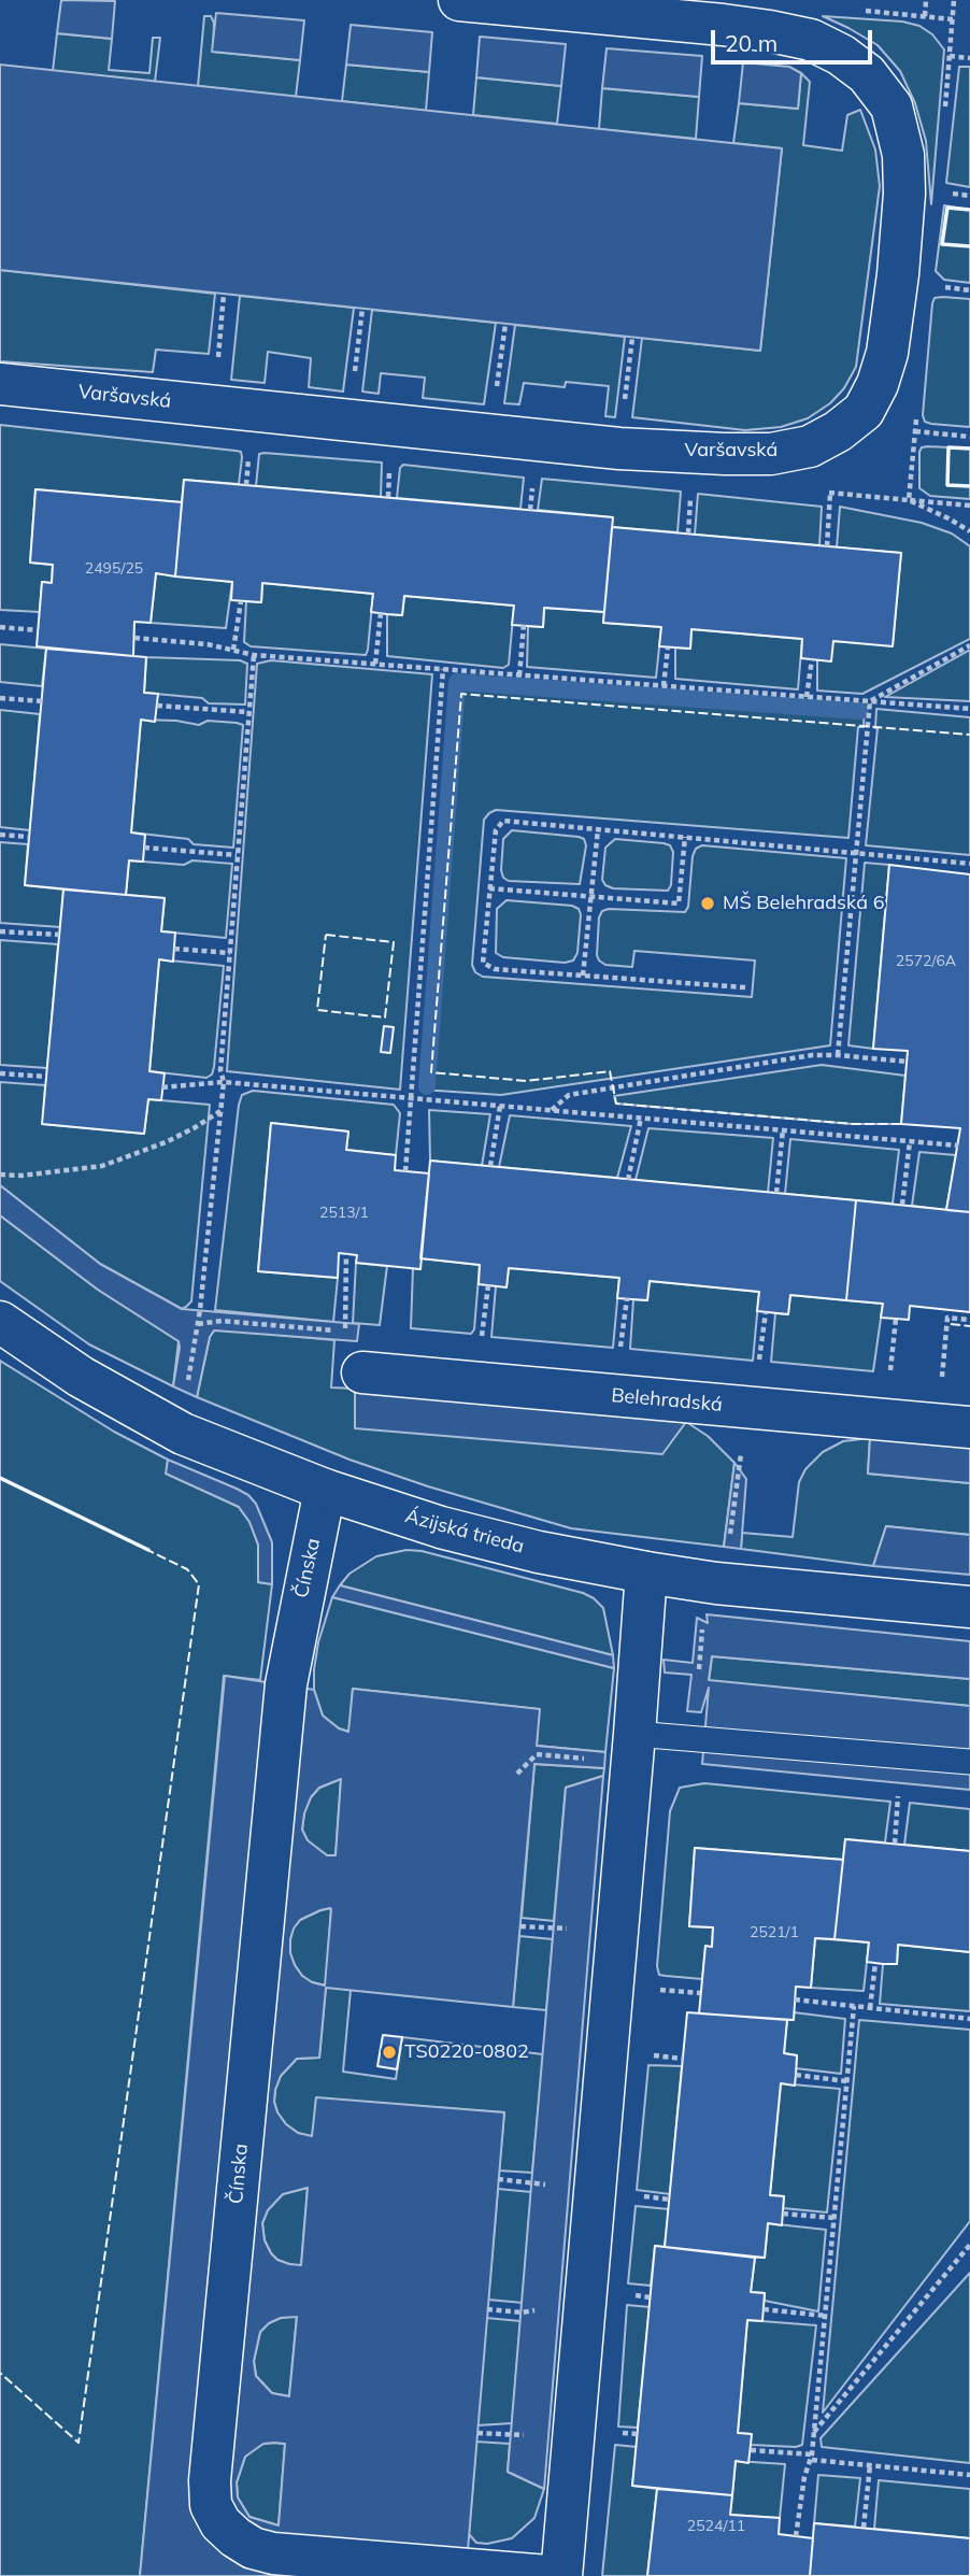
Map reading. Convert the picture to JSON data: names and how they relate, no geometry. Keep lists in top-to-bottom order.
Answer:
{
  "streets": {
    "street": [
      "Varšavská",
      "Belehradská",
      "Ázijská trieda",
      "Čínska"
    ]
  },
  "crossings": [
    ["Ázijská trieda", "Čínska"]
  ],
  "places": ["MŠ Belehradská 6", "TS0220-0802"],
  "house_numbers": [
    "2495/25",
    "2572/6A",
    "2513/1",
    "2521/1",
    "2524/11"
  ],
  "scale_bar": "20 m"
}
